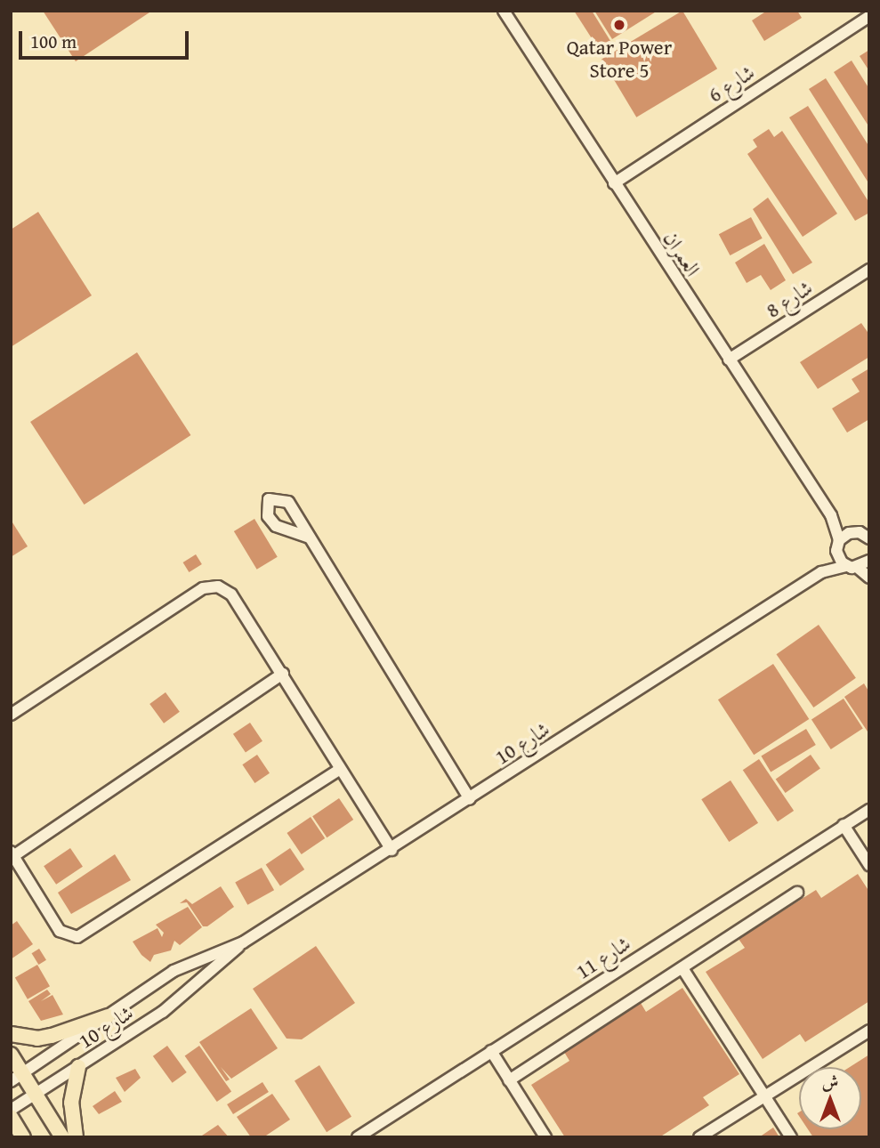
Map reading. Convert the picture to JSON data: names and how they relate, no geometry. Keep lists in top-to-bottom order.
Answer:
{
  "streets": {
    "street": [
      "شارع 6",
      "العمران",
      "شارع 8",
      "شارع 10",
      "شارع 11"
    ]
  },
  "crossings": [
    ["شارع 6", "العمران"],
    ["العمران", "شارع 8"],
    ["العمران", "شارع 10"]
  ],
  "places": ["Qatar Power Store 5"],
  "scale_bar": "100 m",
  "north": "top"
}
